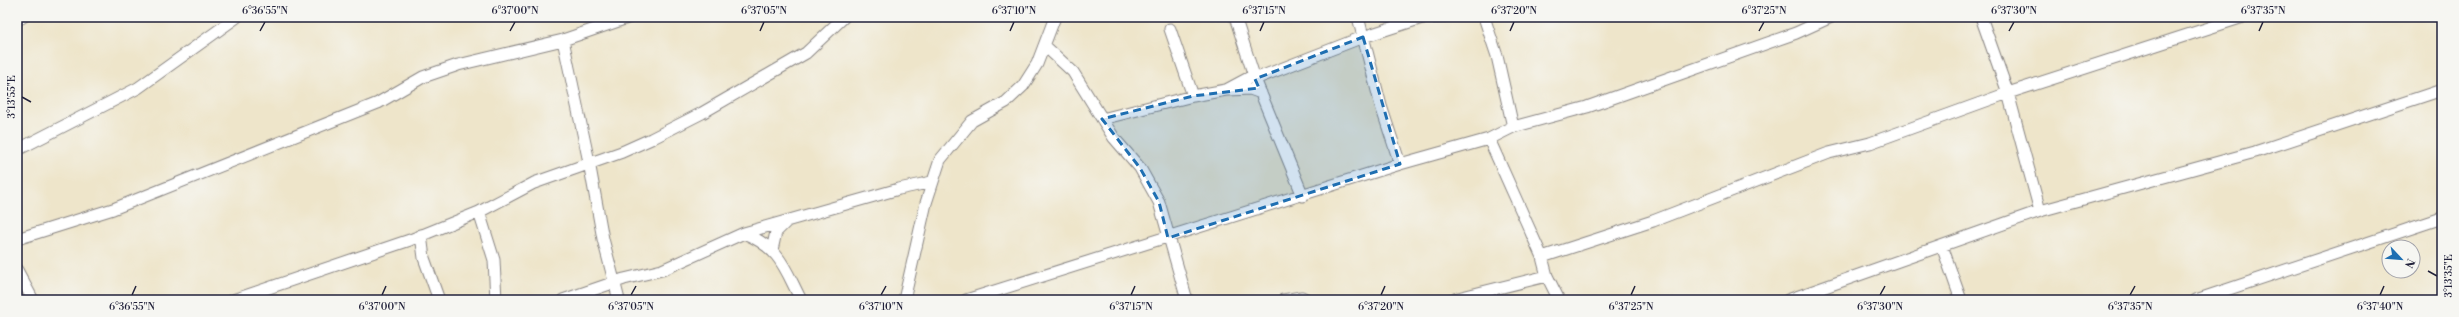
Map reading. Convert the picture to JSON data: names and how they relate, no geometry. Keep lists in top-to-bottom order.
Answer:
{
  "north": "bottom right",
  "coordinates": [
    "6°36'55\"N",
    "6°37'00\"N",
    "6°37'05\"N",
    "6°37'10\"N",
    "6°37'15\"N",
    "6°37'20\"N",
    "6°37'25\"N",
    "6°37'30\"N",
    "6°37'35\"N",
    "3°13'55\"E",
    "3°13'35\"E",
    "6°37'40\"N"
  ]
}
